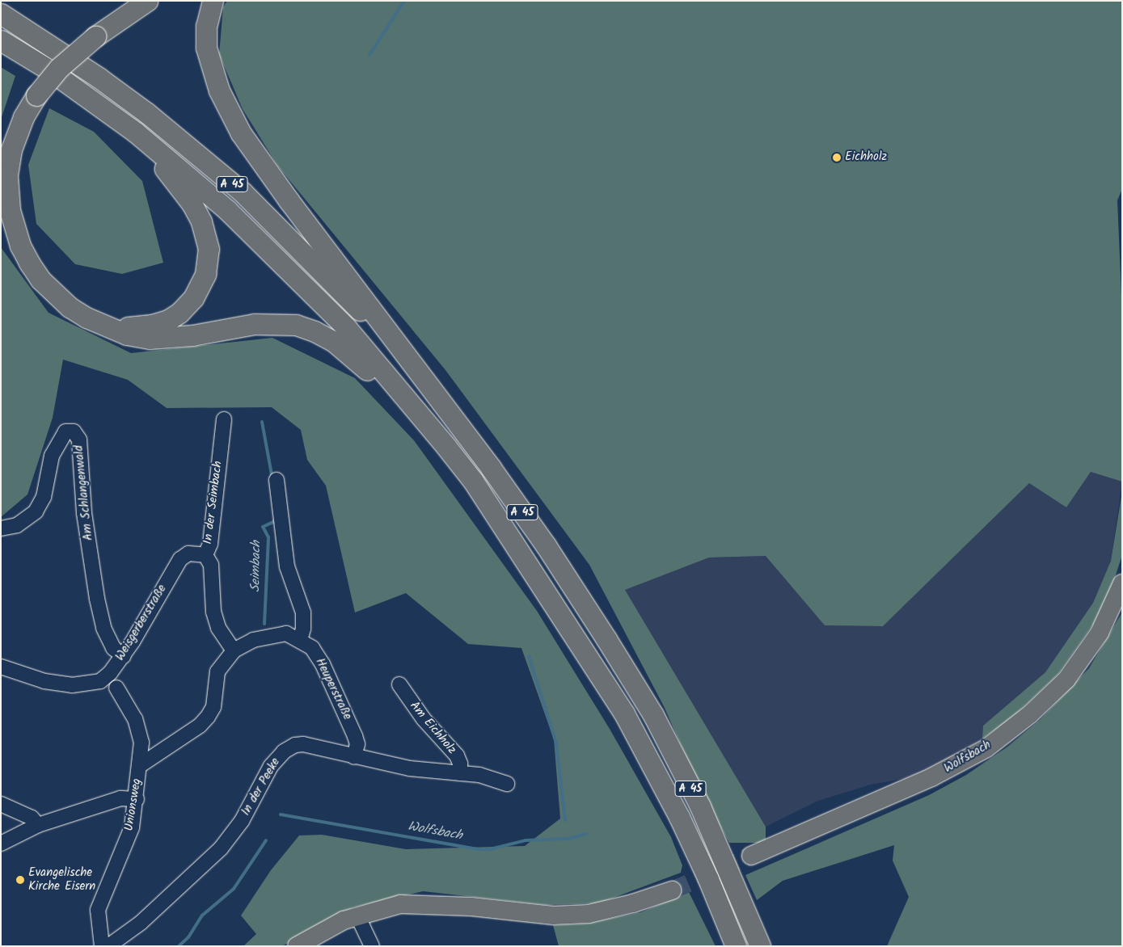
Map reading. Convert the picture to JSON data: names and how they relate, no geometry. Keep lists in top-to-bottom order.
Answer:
{
  "streets": {
    "highway": ["A 45"],
    "main road": ["Wolfsbach"],
    "street": [
      "Am Schlangenwald",
      "In der Seimbach",
      "Weisgerberstraße",
      "Heuperstraße",
      "Am Eichholz",
      "In der Peeke",
      "Unionsweg"
    ]
  },
  "crossings": [
    ["Am Schlangenwald", "Weisgerberstraße"],
    ["In der Seimbach", "Weisgerberstraße"],
    ["In der Seimbach", "Heuperstraße"],
    ["Heuperstraße", "In der Peeke"],
    ["Heuperstraße", "Unionsweg"],
    ["Am Eichholz", "In der Peeke"]
  ],
  "water": ["Seimbach", "Wolfsbach"],
  "places": ["Eichholz", "Evangelische Kirche Eisern"]
}
